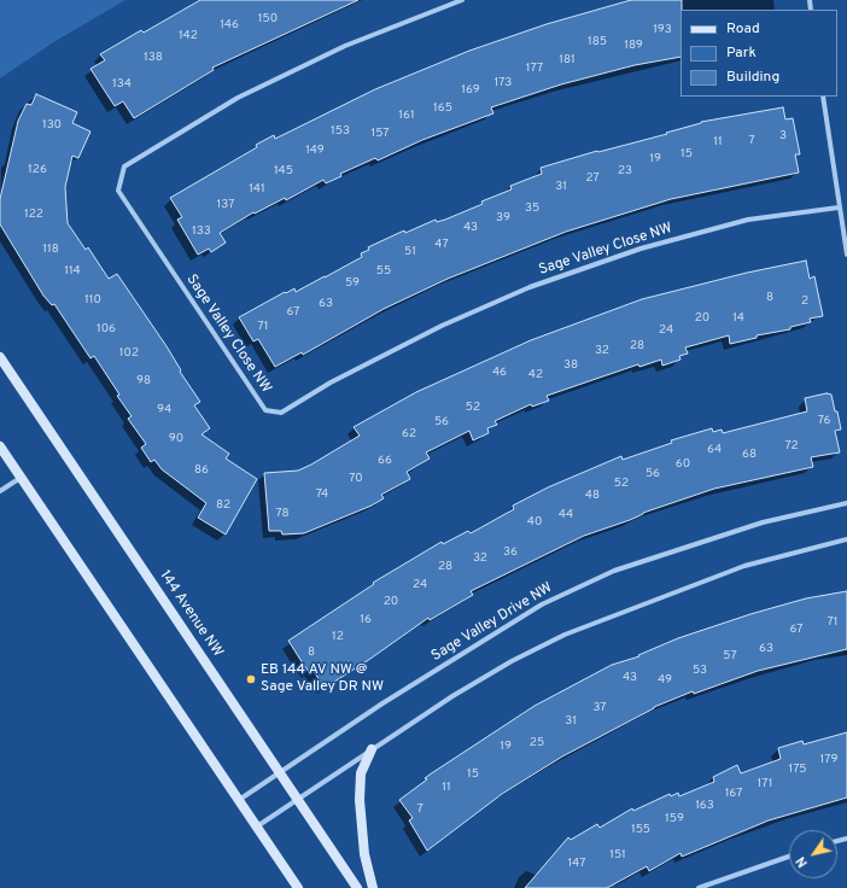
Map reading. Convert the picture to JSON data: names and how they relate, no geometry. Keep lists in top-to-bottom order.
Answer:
{
  "streets": {
    "main road": ["144 Avenue NW"],
    "street": ["Sage Valley Close NW", "Sage Valley Drive NW"]
  },
  "crossings": [
    ["144 Avenue NW", "Sage Valley Drive NW"]
  ],
  "places": ["EB 144 AV NW @ Sage Valley DR NW"],
  "house_numbers": [
    "150",
    "146",
    "193",
    "142",
    "185",
    "189",
    "138",
    "181",
    "177",
    "173",
    "134",
    "169",
    "165",
    "161",
    "130",
    "153",
    "157",
    "3",
    "7",
    "11",
    "149",
    "15",
    "19",
    "126",
    "145",
    "23",
    "27",
    "31",
    "141",
    "137",
    "35",
    "122",
    "39",
    "43",
    "133",
    "47",
    "118",
    "51",
    "114",
    "55",
    "59",
    "8",
    "110",
    "2",
    "63",
    "67",
    "20",
    "14",
    "71",
    "106",
    "24",
    "28",
    "32",
    "102",
    "38",
    "46",
    "42",
    "98",
    "52",
    "94",
    "76",
    "56",
    "62",
    "90",
    "72",
    "64",
    "68",
    "66",
    "60",
    "86",
    "56",
    "70",
    "52",
    "74",
    "48",
    "82",
    "78",
    "44",
    "40",
    "36",
    "32",
    "28",
    "24",
    "20",
    "16",
    "71",
    "67",
    "12",
    "63",
    "8",
    "57",
    "53",
    "43",
    "49",
    "37",
    "31",
    "25",
    "19",
    "179",
    "175",
    "15",
    "171",
    "11",
    "167",
    "163",
    "7",
    "159",
    "155",
    "151",
    "147"
  ],
  "legend": ["Road", "Park", "Building"],
  "north": "bottom left"
}
